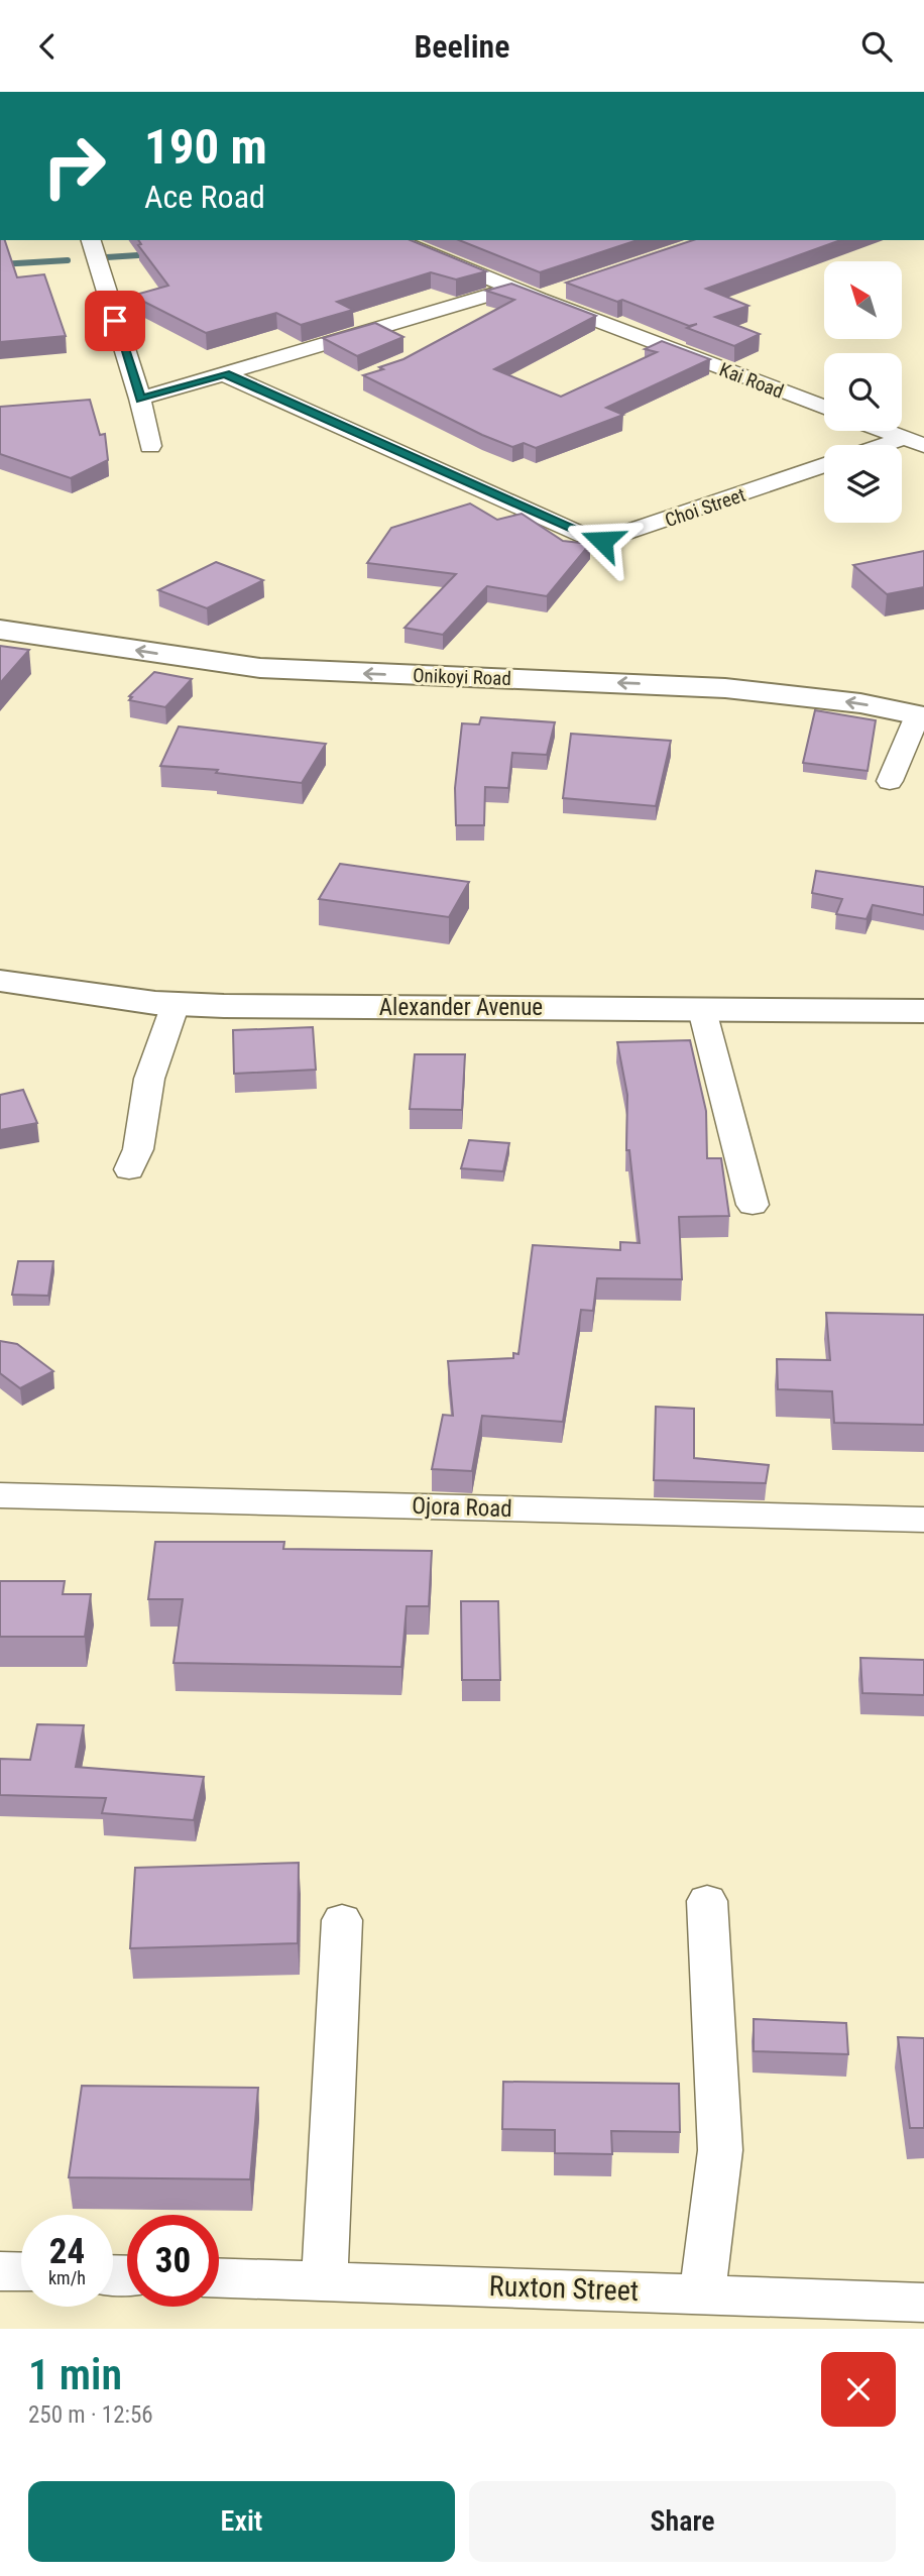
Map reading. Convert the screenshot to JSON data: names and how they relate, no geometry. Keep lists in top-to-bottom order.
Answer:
{
  "streets": {
    "main road": ["Onikoyi Road", "Alexander Avenue"],
    "street": [
      "Kai Road",
      "Choi Street",
      "Ojora Road",
      "Ruxton Street"
    ]
  },
  "one_way": ["Onikoyi Road"],
  "north": "top left",
  "page": {
    "header": "Beeline",
    "turn": ["190 m", "Ace Road"],
    "speed": "24 km/h",
    "limit": "30",
    "heading": ["1 min", "250 m · 12:56"],
    "buttons": ["Exit", "Share"]
  }
}
